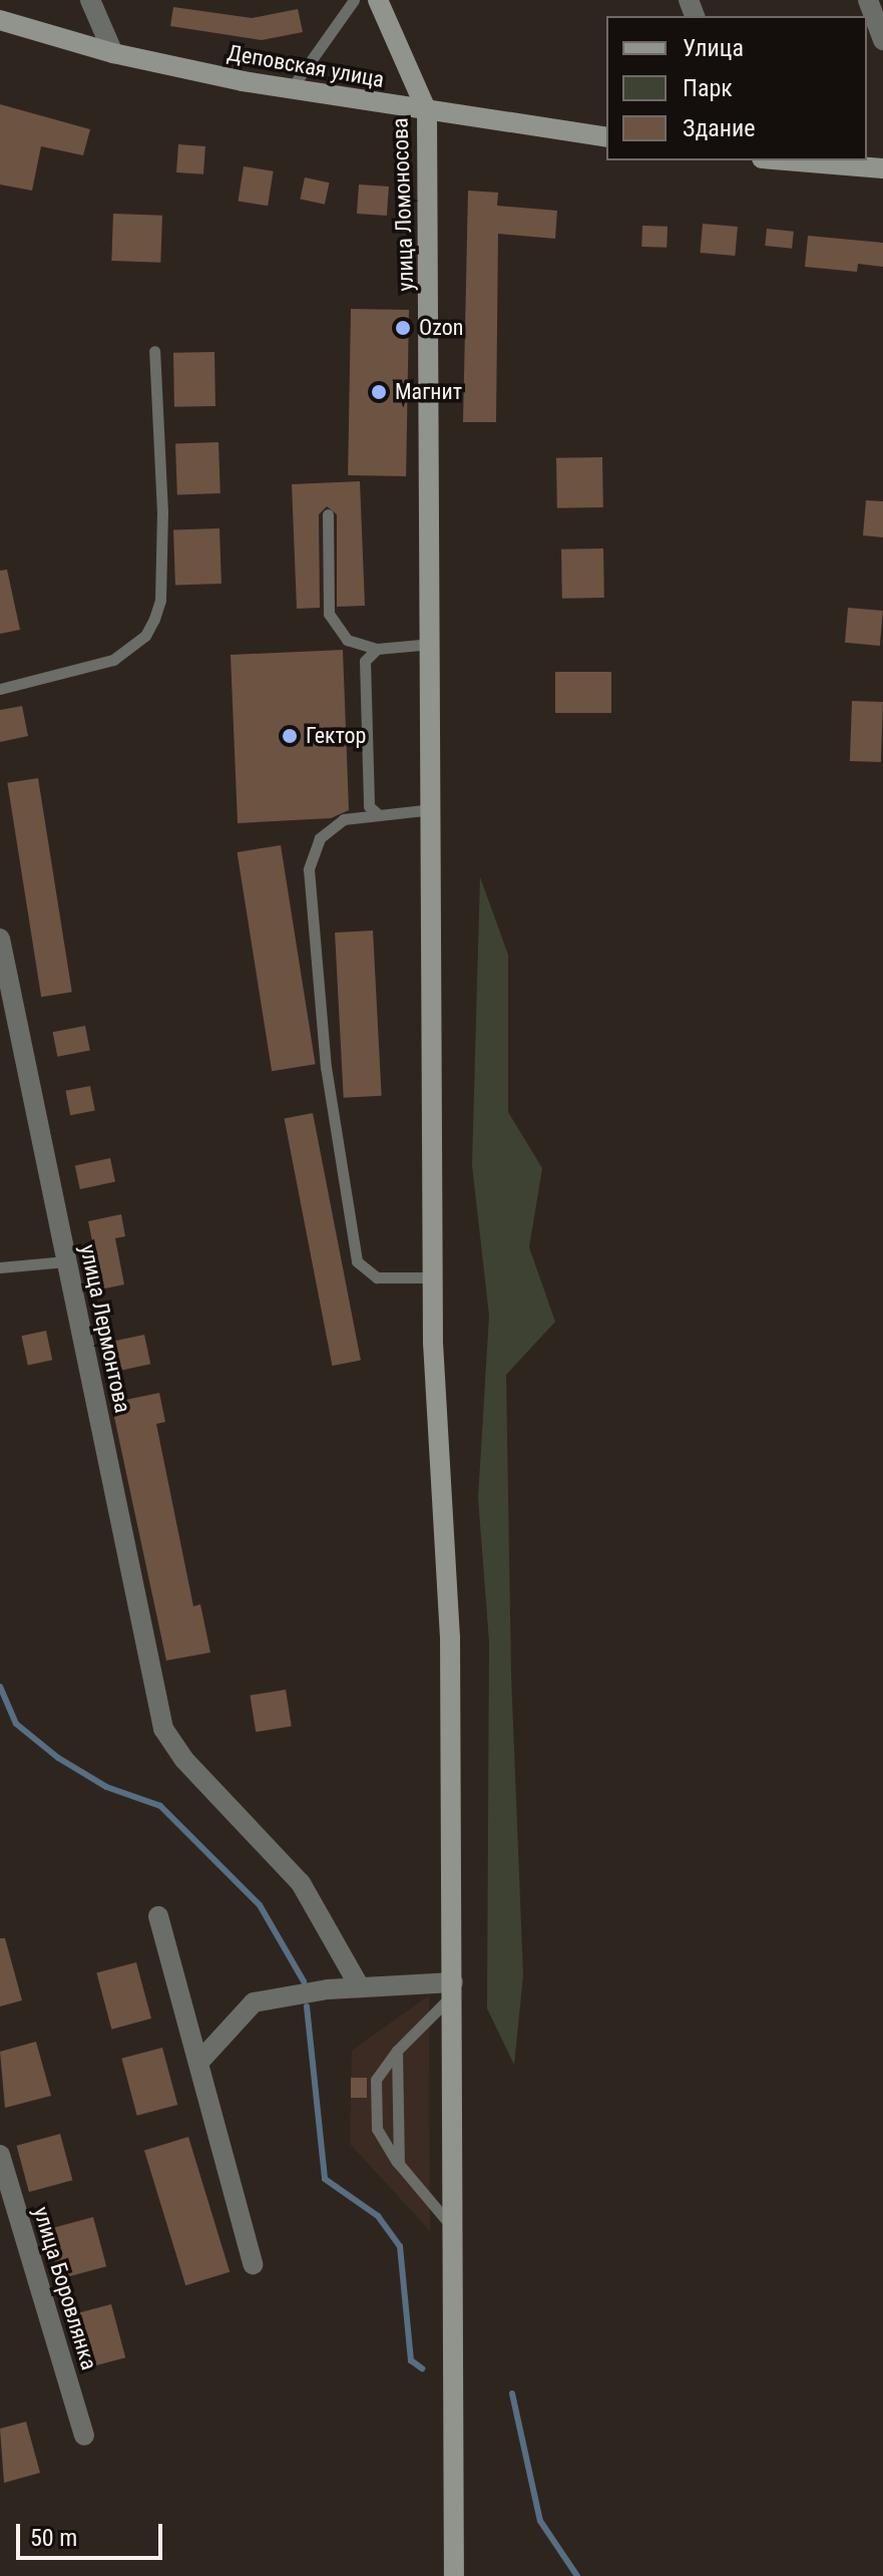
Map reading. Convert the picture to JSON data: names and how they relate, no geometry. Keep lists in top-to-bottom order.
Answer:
{
  "streets": {
    "main road": ["Деповская улица", "улица Ломоносова"],
    "street": ["улица Лермонтова", "улица Боровлянка"]
  },
  "crossings": [
    ["Деповская улица", "улица Ломоносова"]
  ],
  "places": ["Ozon", "Магнит", "Гектор"],
  "legend": ["Улица", "Парк", "Здание"],
  "scale_bar": "50 m"
}
